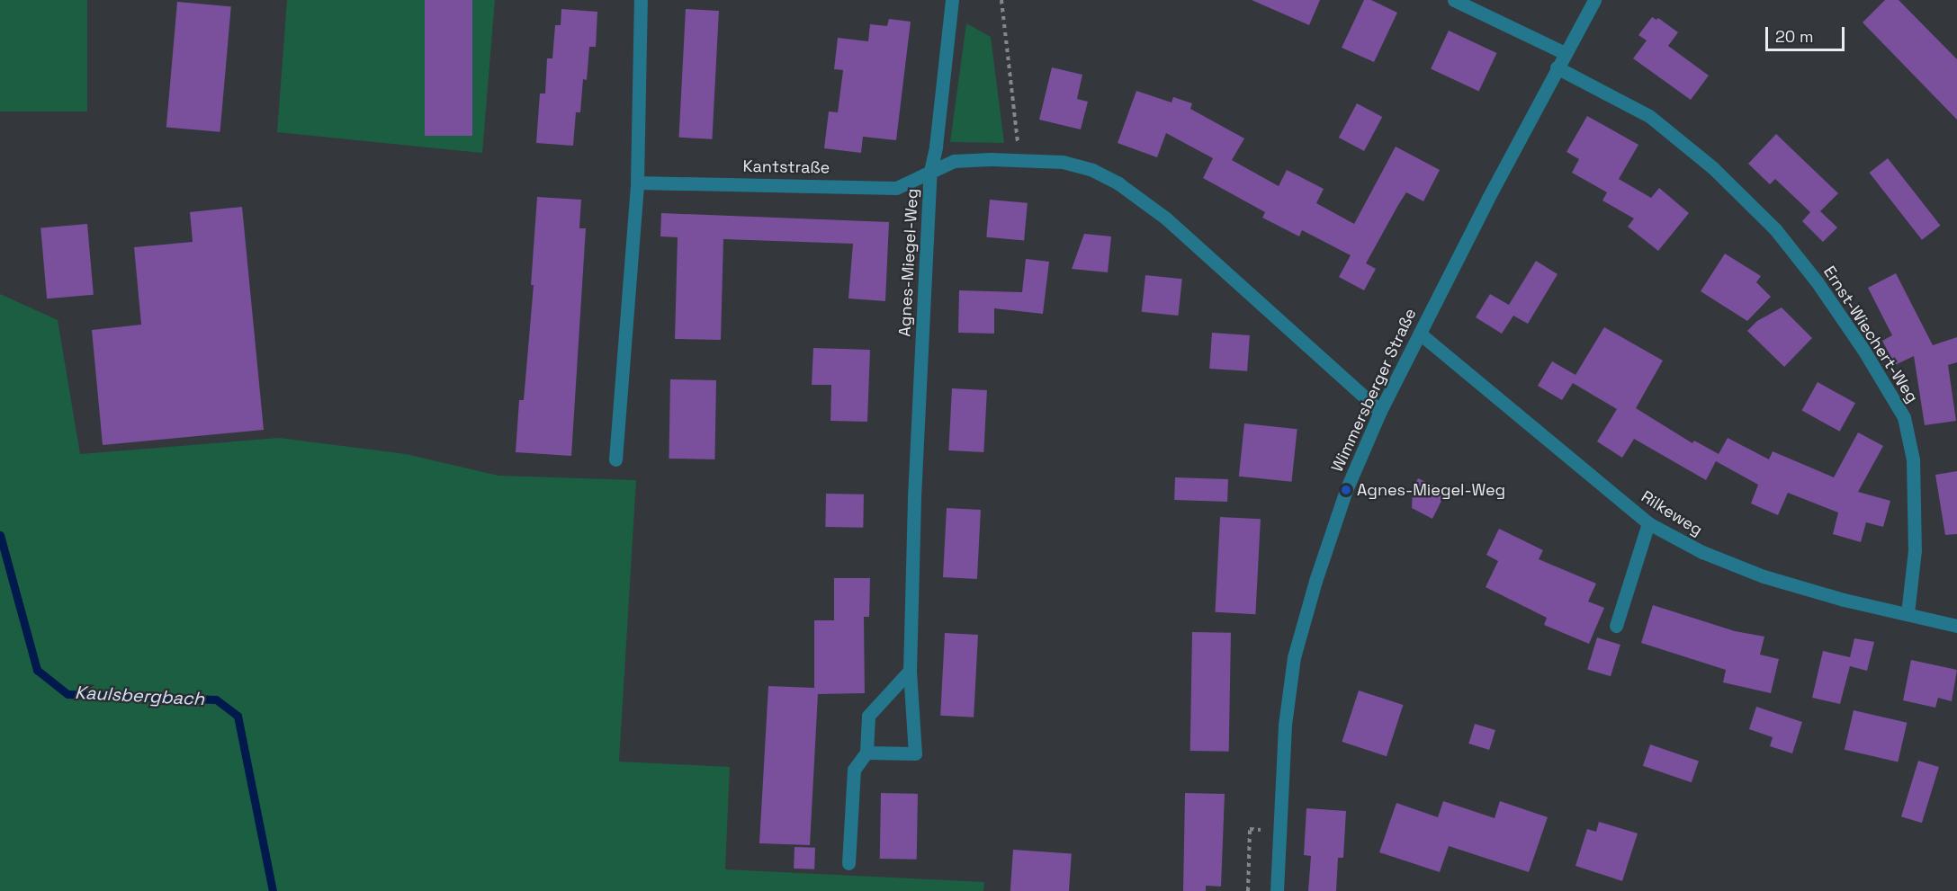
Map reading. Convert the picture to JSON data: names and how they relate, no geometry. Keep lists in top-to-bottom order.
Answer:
{
  "streets": {
    "street": [
      "Kantstraße",
      "Agnes-Miegel-Weg",
      "Ernst-Wiechert-Weg",
      "Wimmersberger Straße",
      "Rilkeweg"
    ]
  },
  "crossings": [
    ["Kantstraße", "Agnes-Miegel-Weg"],
    ["Agnes-Miegel-Weg", "Wimmersberger Straße"],
    ["Ernst-Wiechert-Weg", "Wimmersberger Straße"],
    ["Ernst-Wiechert-Weg", "Rilkeweg"],
    ["Wimmersberger Straße", "Rilkeweg"]
  ],
  "water": ["Kaulsbergbach"],
  "places": ["Agnes-Miegel-Weg"],
  "scale_bar": "20 m"
}
